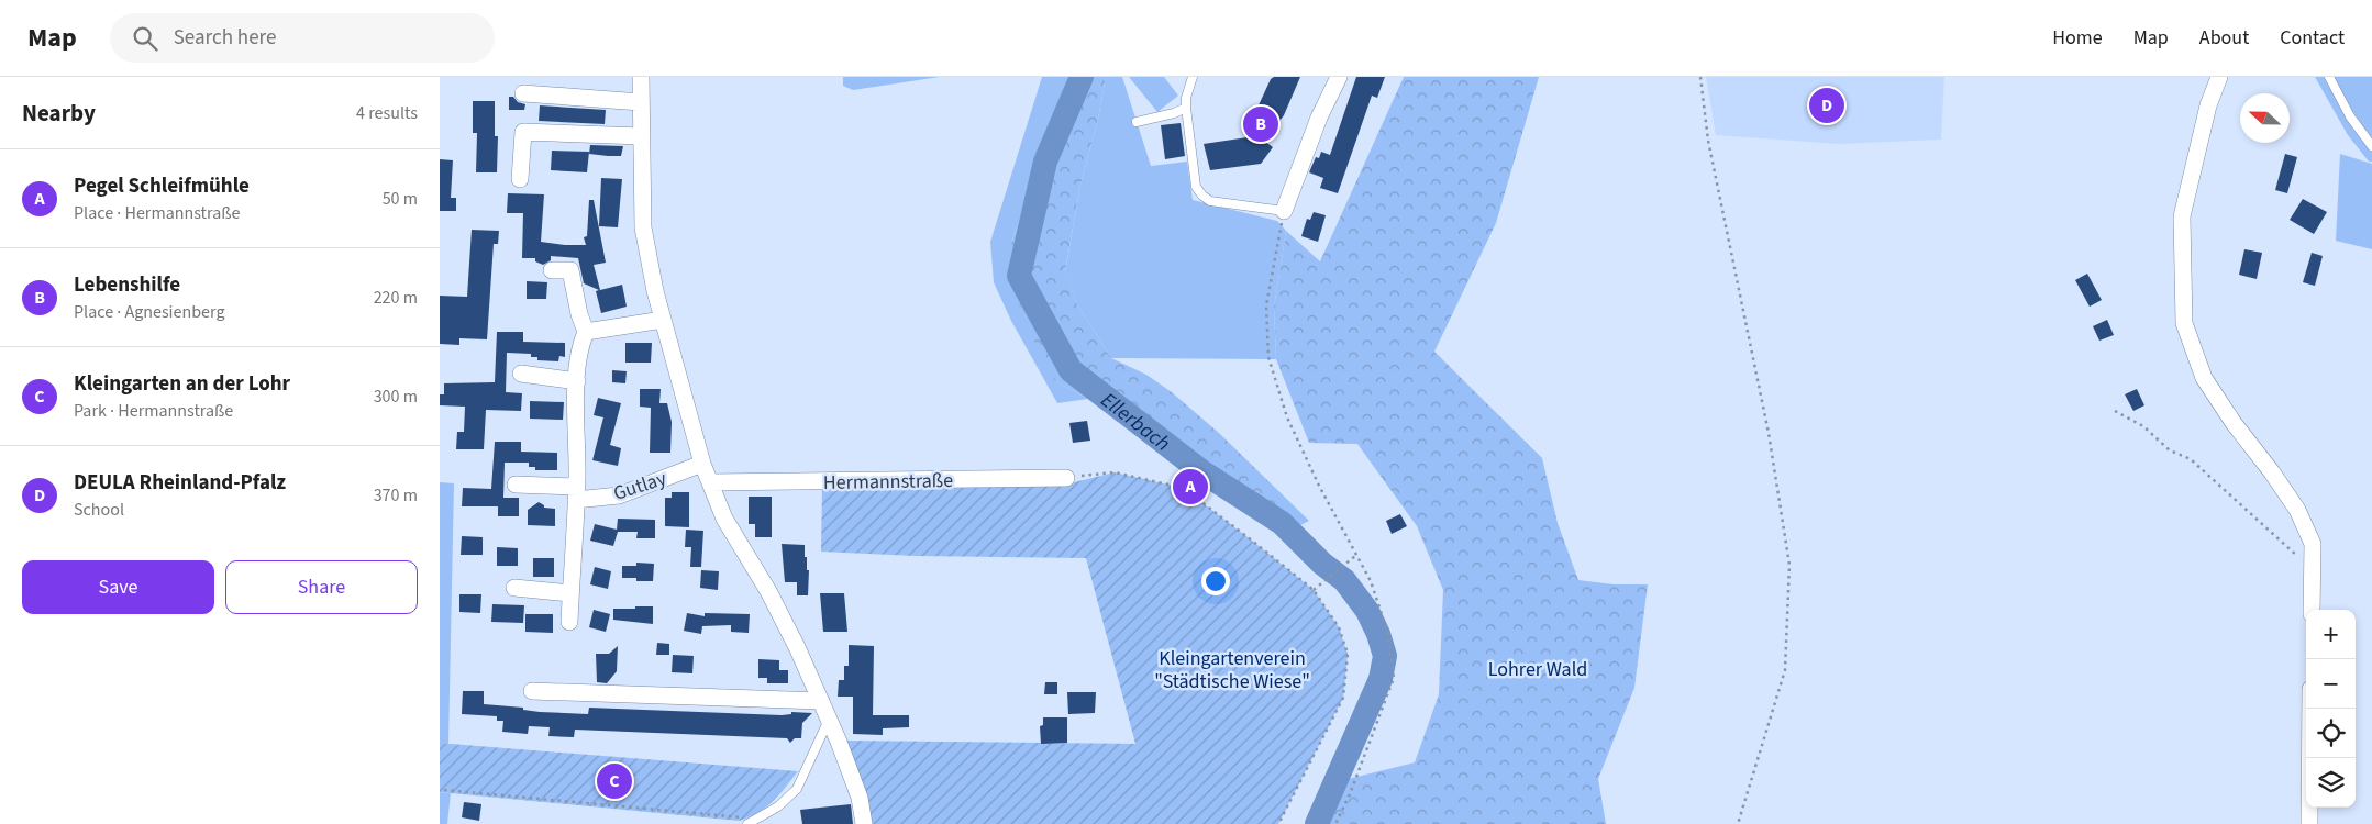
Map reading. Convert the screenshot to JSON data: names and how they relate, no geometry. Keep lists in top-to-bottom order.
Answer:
{
  "streets": {
    "street": ["Hermannstraße", "Gutlay"]
  },
  "water": ["Ellerbach"],
  "parks": ["Kleingartenverein \"Städtische Wiese\"", "Lohrer Wald"],
  "north": "left",
  "page": {
    "header": "Map",
    "search": "Search here",
    "nav": [
      "Home",
      "Map",
      "About",
      "Contact"
    ],
    "heading": ["Nearby", "4 results"],
    "pins": [
      "D",
      "B",
      "A",
      "C"
    ],
    "list": [
      {
        "mark": "A",
        "name": "Pegel Schleifmühle",
        "note": "Place · Hermannstraße",
        "value": "50 m"
      },
      {
        "mark": "B",
        "name": "Lebenshilfe",
        "note": "Place · Agnesienberg",
        "value": "220 m"
      },
      {
        "mark": "C",
        "name": "Kleingarten an der Lohr",
        "note": "Park · Hermannstraße",
        "value": "300 m"
      },
      {
        "mark": "D",
        "name": "DEULA Rheinland-Pfalz",
        "note": "School",
        "value": "370 m"
      }
    ],
    "buttons": ["Save", "Share"],
    "map_buttons": ["+", "−"]
  }
}
